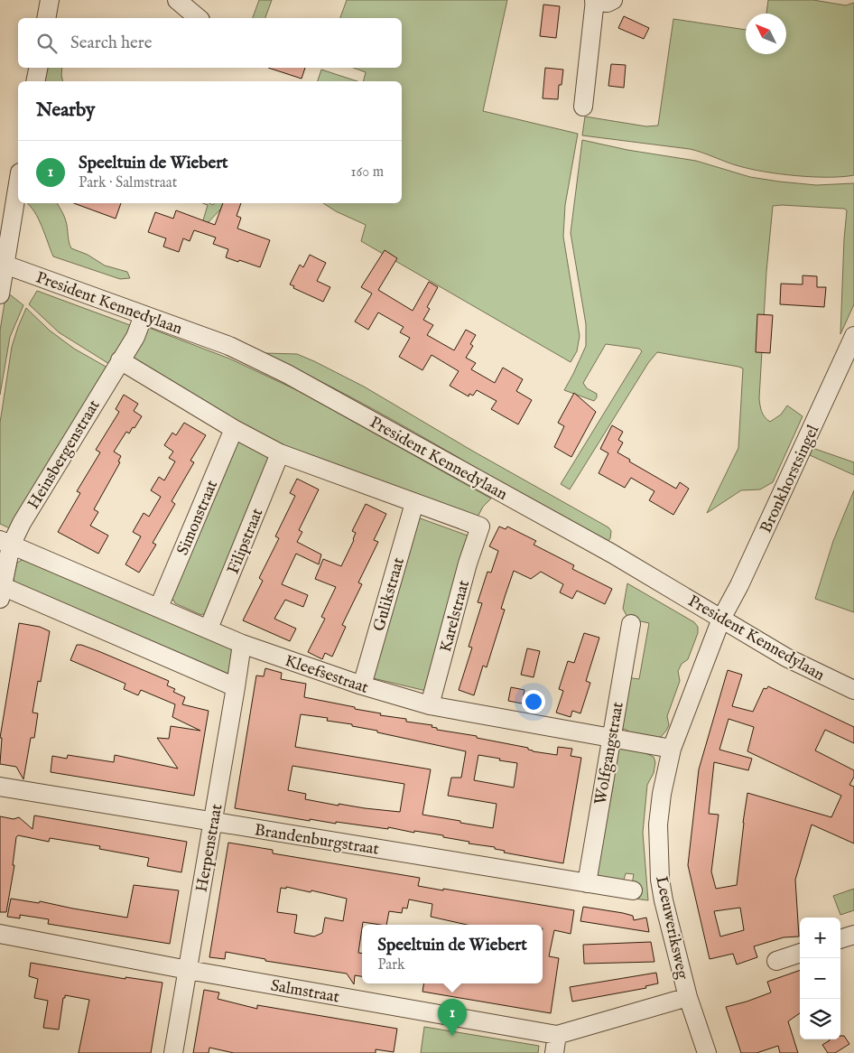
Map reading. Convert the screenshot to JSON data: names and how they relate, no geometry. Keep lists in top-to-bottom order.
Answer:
{
  "streets": {
    "street": [
      "President Kennedylaan",
      "Heinsbergenstraat",
      "Bronkhorstsingel",
      "Simonstraat",
      "Filipstraat",
      "Gulikstraat",
      "Karelstraat",
      "Kleefsestraat",
      "Wolfgangstraat",
      "Brandenburgstraat",
      "Herpenstraat",
      "Leeuweriksweg",
      "Salmstraat"
    ]
  },
  "crossings": [
    ["President Kennedylaan", "Heinsbergenstraat"],
    ["President Kennedylaan", "Bronkhorstsingel"],
    ["President Kennedylaan", "Leeuweriksweg"],
    ["Heinsbergenstraat", "Kleefsestraat"],
    ["Bronkhorstsingel", "Leeuweriksweg"],
    ["Simonstraat", "Kleefsestraat"],
    ["Filipstraat", "Kleefsestraat"],
    ["Gulikstraat", "Karelstraat"],
    ["Gulikstraat", "Kleefsestraat"],
    ["Karelstraat", "Kleefsestraat"],
    ["Kleefsestraat", "Wolfgangstraat"],
    ["Kleefsestraat", "Herpenstraat"],
    ["Kleefsestraat", "Leeuweriksweg"],
    ["Wolfgangstraat", "Brandenburgstraat"],
    ["Brandenburgstraat", "Herpenstraat"],
    ["Herpenstraat", "Salmstraat"],
    ["Leeuweriksweg", "Salmstraat"]
  ],
  "north": "top left",
  "page": {
    "search": "Search here",
    "heading": "Nearby",
    "list": [
      {
        "mark": "1",
        "name": "Speeltuin de Wiebert",
        "note": "Park · Salmstraat",
        "value": "160 m"
      }
    ],
    "map_buttons": ["+", "−"],
    "popup": ["Speeltuin de Wiebert", "Park"],
    "pins": "1"
  }
}
